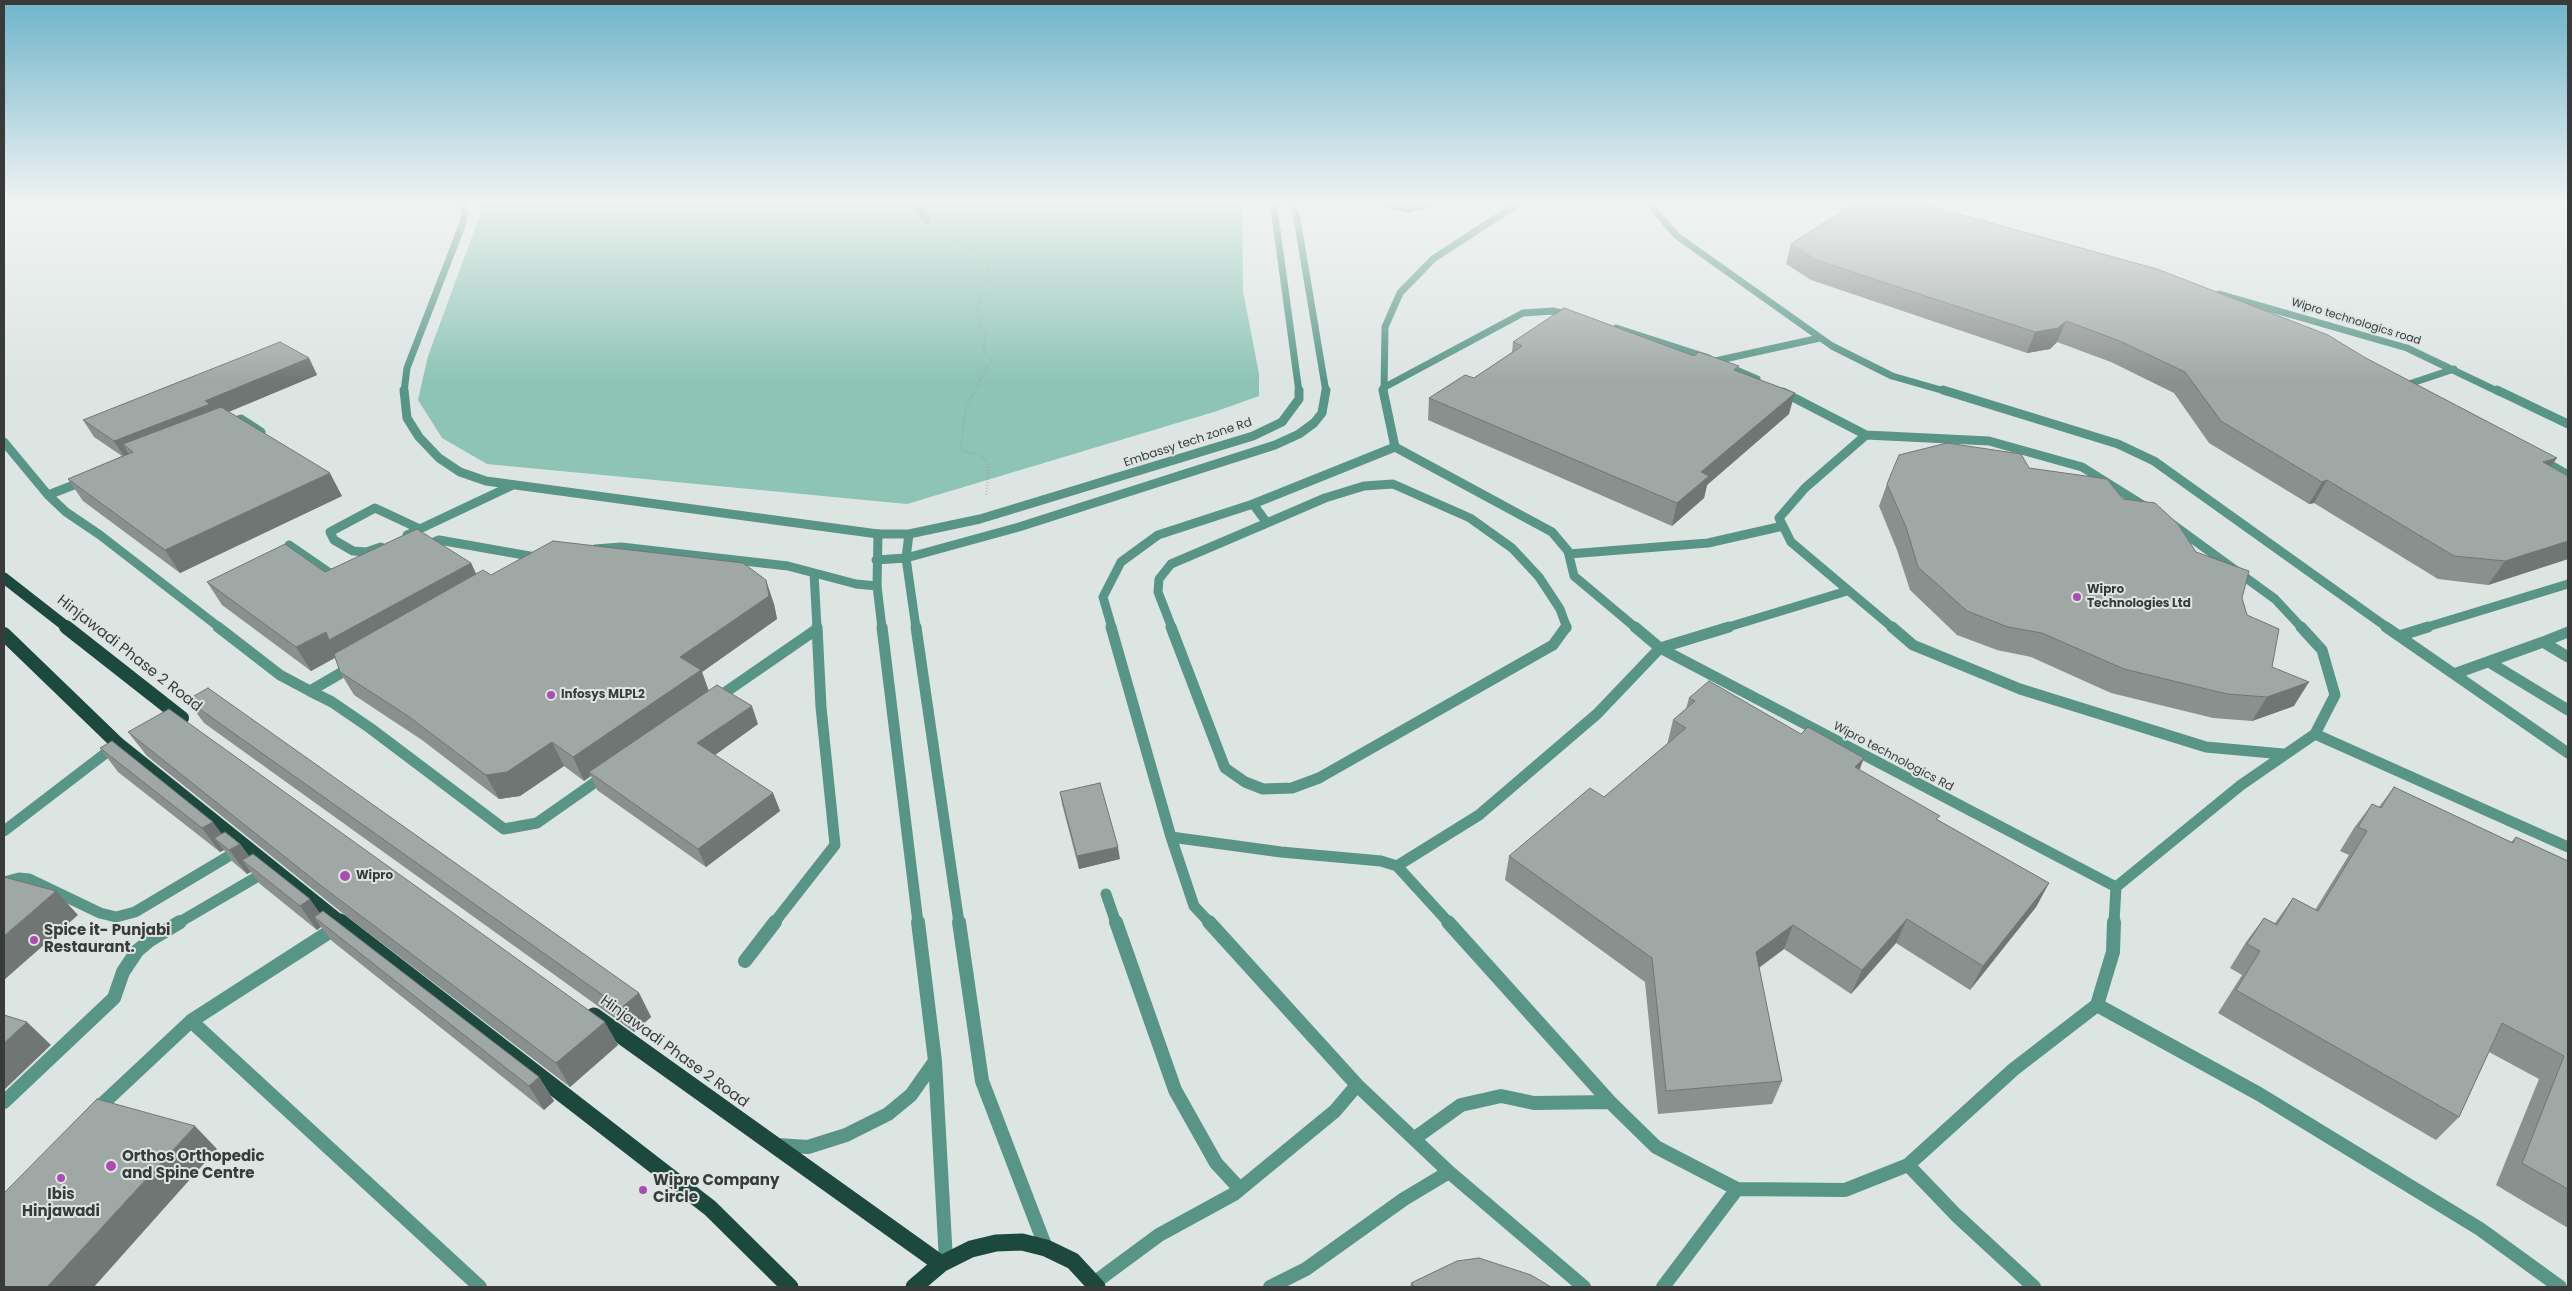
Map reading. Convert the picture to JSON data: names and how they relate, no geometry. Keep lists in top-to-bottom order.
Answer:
{
  "streets": {
    "main road": ["Hinjawadi Phase 2 Road"],
    "street": ["Wipro technologics road", "Embassy tech zone Rd", "Wipro technologics Rd"]
  },
  "places": [
    "Wipro Technologies Ltd",
    "Infosys MLPL2",
    "Wipro",
    "Spice it- Punjabi Restaurant.",
    "Orthos Orthopedic and Spine Centre",
    "Ibis Hinjawadi",
    "Wipro Company Circle"
  ]
}
